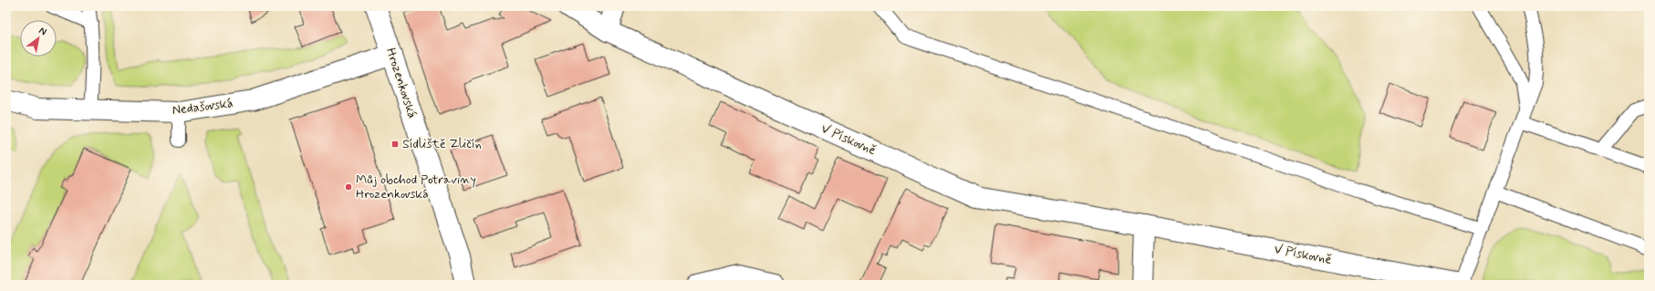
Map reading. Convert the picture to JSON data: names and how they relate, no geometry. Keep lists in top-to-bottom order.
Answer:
{
  "streets": {
    "street": ["Hrozenkovská", "Nedašovská", "V Pískovně"]
  },
  "crossings": [
    ["Hrozenkovská", "Nedašovská"]
  ],
  "places": {
    "transit": ["Sídliště Zličín"],
    "other": ["Můj obchod Potraviny Hrozenkovská"]
  },
  "north": "top right"
}
